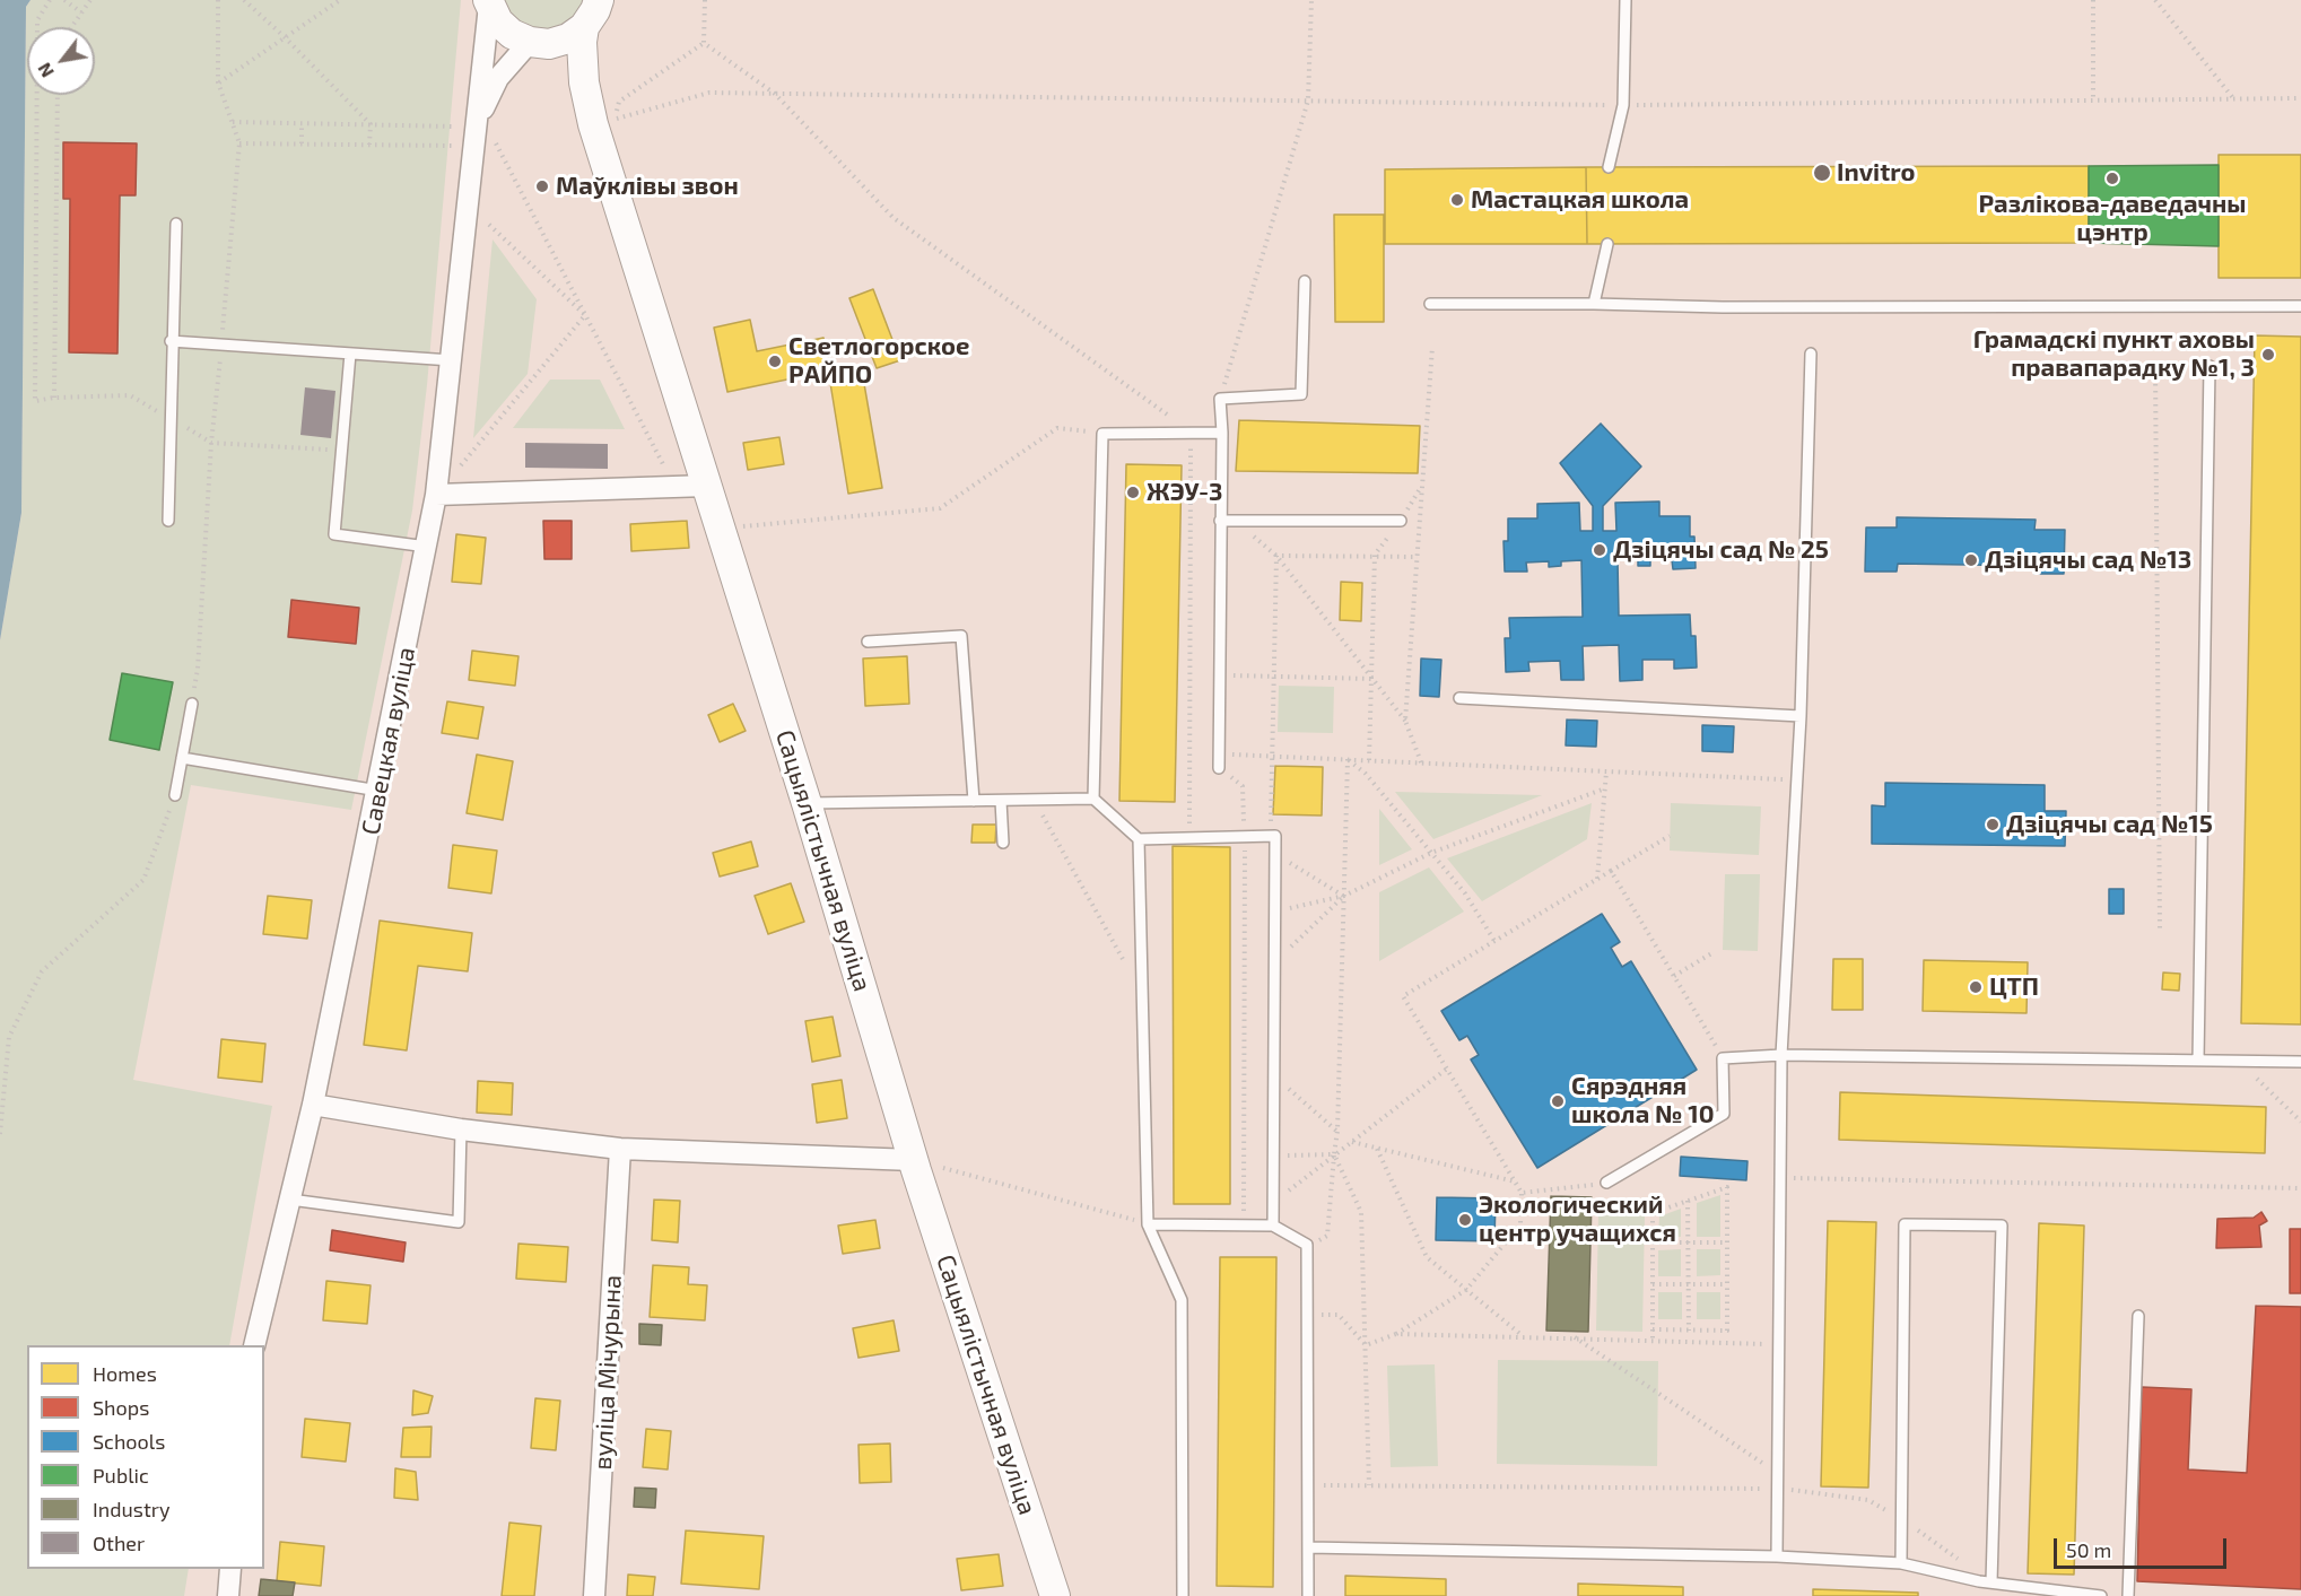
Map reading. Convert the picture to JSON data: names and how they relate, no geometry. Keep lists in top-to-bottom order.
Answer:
{
  "streets": {
    "main road": ["Сацыялістычная вуліца"],
    "street": ["Савецкая вуліца", "вуліца Мічурына"]
  },
  "crossings": [
    ["Савецкая вуліца", "Сацыялістычная вуліца"]
  ],
  "places": [
    "Invitro",
    "Разлікова-даведачны цэнтр",
    "Маўклівы звон",
    "Мастацкая школа",
    "Грамадскі пункт аховы правапарадку №1, 3",
    "Светлогорское РАЙПО",
    "ЖЭУ-3",
    "Дзіцячы сад № 25",
    "Дзіцячы сад №13",
    "Дзіцячы сад №15",
    "ЦТП",
    "Сярэдняя школа № 10",
    "Экологический центр учащихся"
  ],
  "legend": [
    "Homes",
    "Shops",
    "Schools",
    "Public",
    "Industry",
    "Other"
  ],
  "scale_bar": "50 m",
  "north": "bottom left"
}
